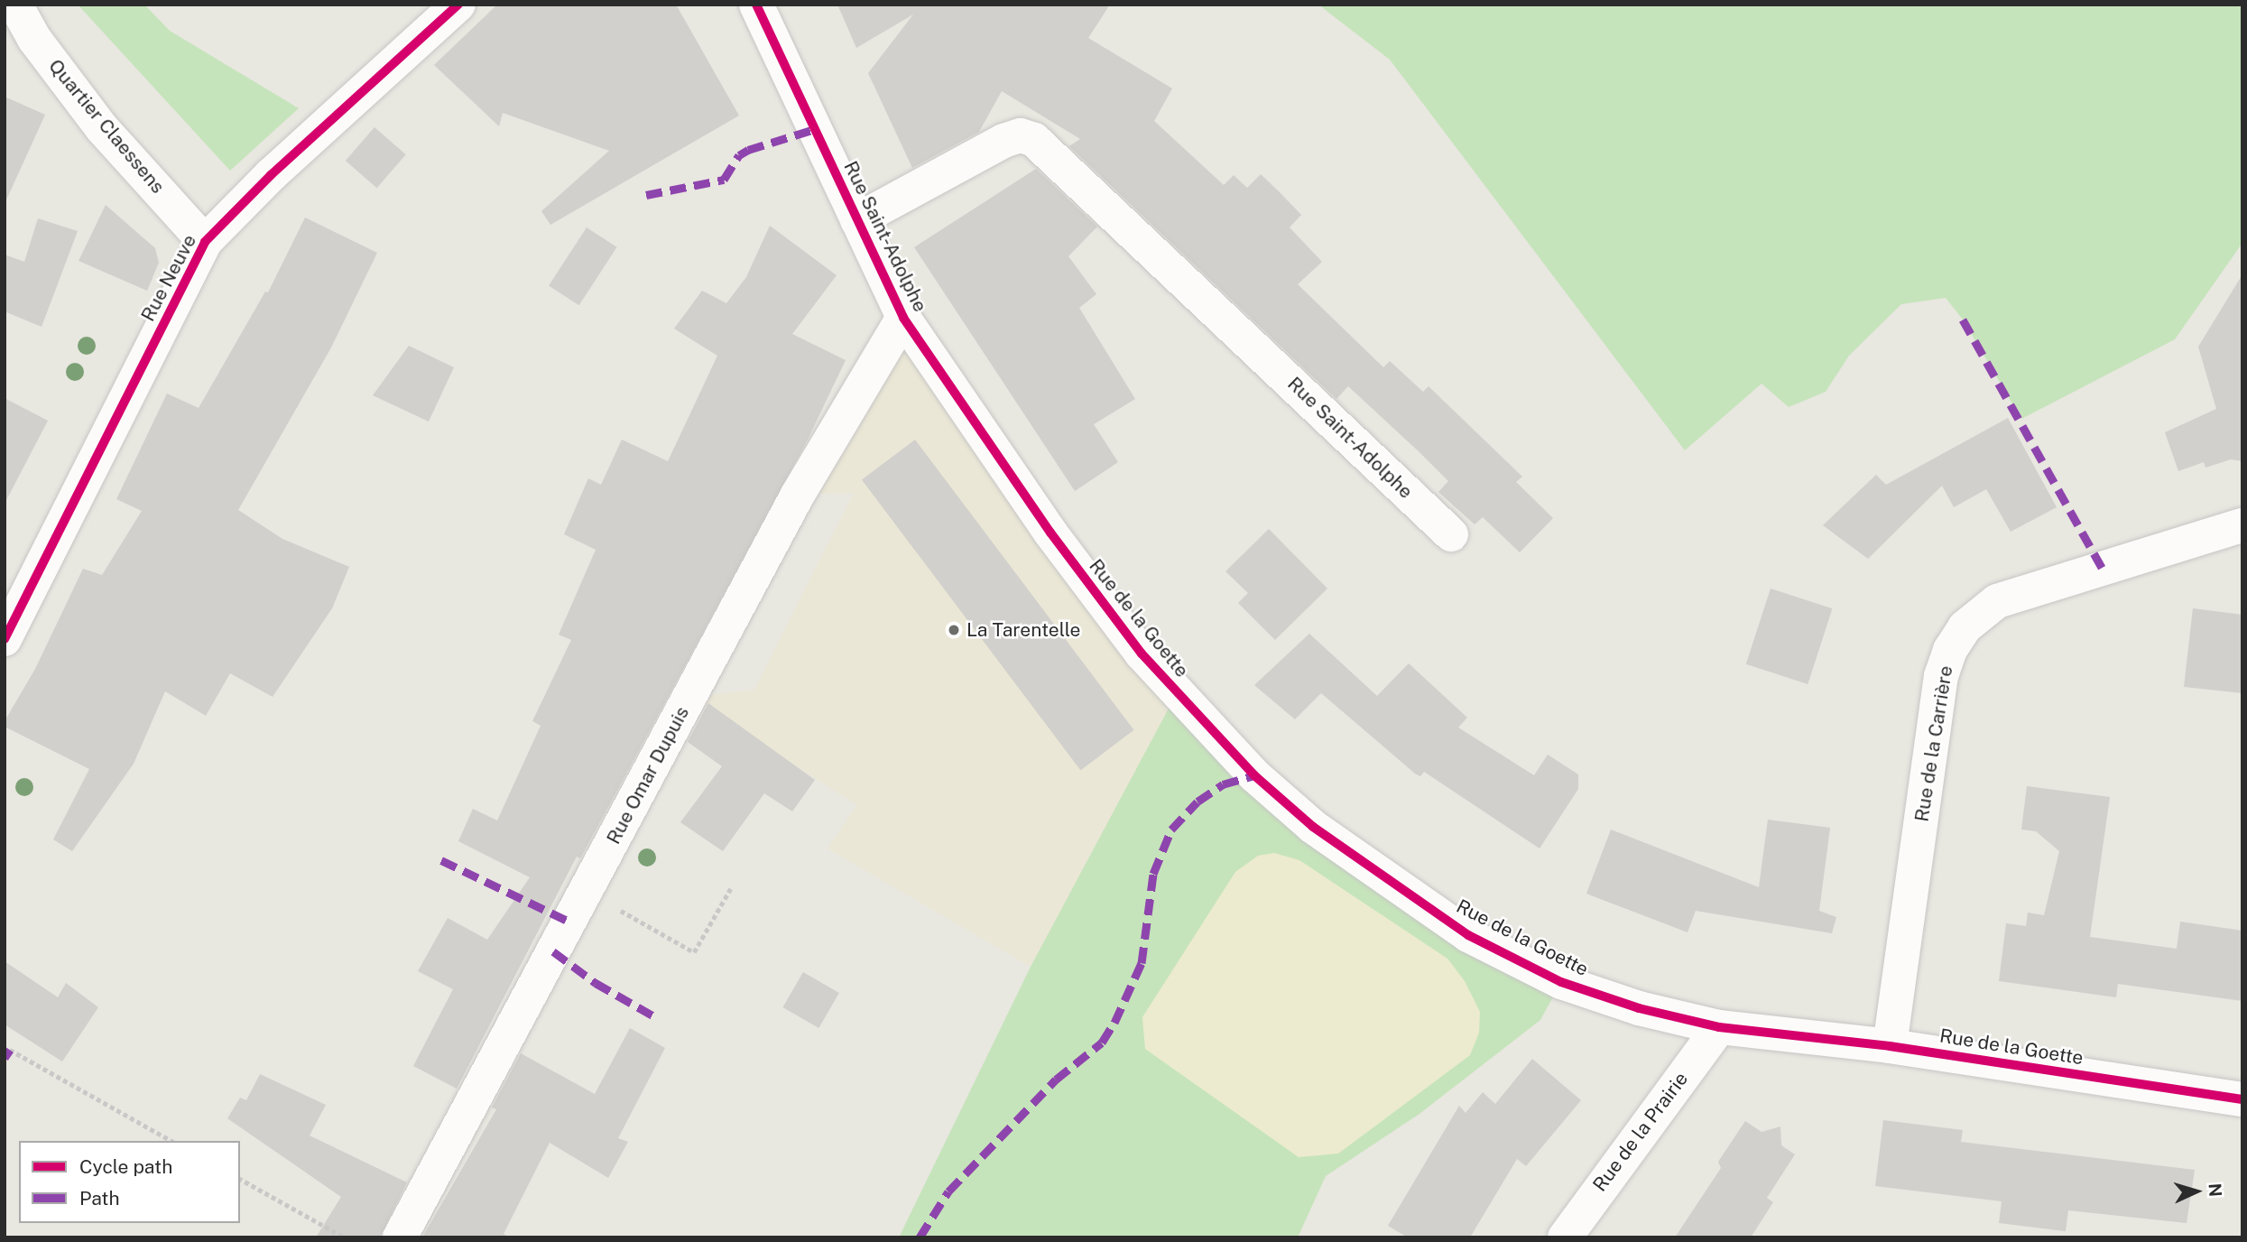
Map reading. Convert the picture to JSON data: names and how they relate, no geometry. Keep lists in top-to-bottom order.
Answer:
{
  "streets": {
    "street": [
      "Quartier Claessens",
      "Rue Saint-Adolphe",
      "Rue Neuve",
      "Rue de la Goette",
      "Rue de la Carrière",
      "Rue Omar Dupuis",
      "Rue de la Prairie"
    ]
  },
  "crossings": [
    ["Quartier Claessens", "Rue Neuve"],
    ["Rue Saint-Adolphe", "Rue de la Goette"],
    ["Rue Saint-Adolphe", "Rue Omar Dupuis"],
    ["Rue de la Goette", "Rue de la Carrière"],
    ["Rue de la Goette", "Rue de la Prairie"]
  ],
  "places": ["La Tarentelle"],
  "legend": ["Cycle path", "Path"],
  "north": "right"
}
